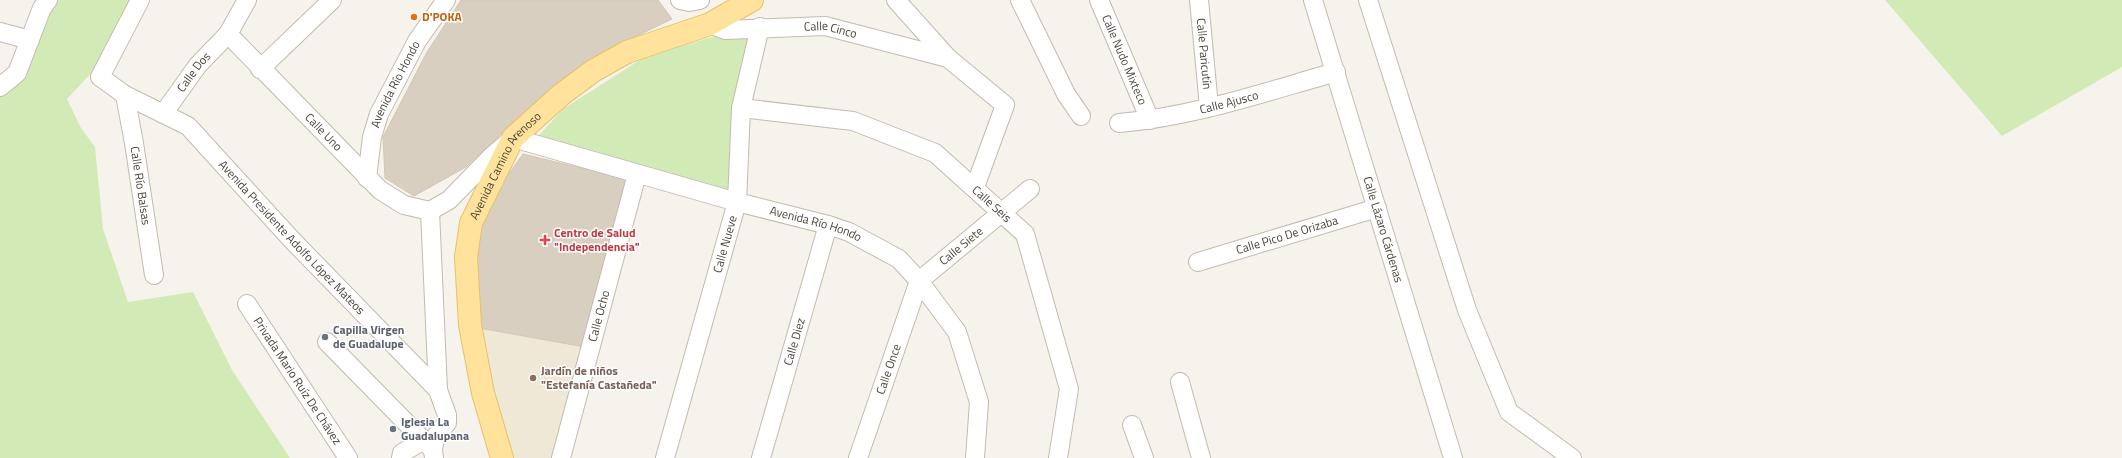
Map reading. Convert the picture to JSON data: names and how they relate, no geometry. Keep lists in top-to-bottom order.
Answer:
{
  "streets": {
    "main road": ["Avenida Camino Arenoso"],
    "street": [
      "Calle Cinco",
      "Calle Paricutín",
      "Calle Nudo Mixteco",
      "Calle Dos",
      "Avenida Río Hondo",
      "Calle Ajusco",
      "Calle Uno",
      "Calle Río Balsas",
      "Calle Seis",
      "Calle Lázaro Cárdenas",
      "Calle Pico De Orizaba",
      "Avenida Presidente Adolfo López Mateos",
      "Calle Nueve",
      "Calle Siete",
      "Calle Ocho",
      "Calle Diez",
      "Calle Once",
      "Privada Mario Ruíz De Chávez"
    ]
  },
  "crossings": [
    ["Calle Cinco", "Avenida Camino Arenoso"],
    ["Calle Cinco", "Calle Nueve"],
    ["Calle Paricutín", "Calle Ajusco"],
    ["Calle Nudo Mixteco", "Calle Ajusco"],
    ["Calle Dos", "Calle Uno"],
    ["Calle Dos", "Avenida Presidente Adolfo López Mateos"],
    ["Avenida Río Hondo", "Calle Uno"],
    ["Avenida Río Hondo", "Avenida Camino Arenoso"],
    ["Avenida Río Hondo", "Calle Nueve"],
    ["Avenida Río Hondo", "Calle Siete"],
    ["Avenida Río Hondo", "Calle Ocho"],
    ["Avenida Río Hondo", "Calle Diez"],
    ["Avenida Río Hondo", "Calle Once"],
    ["Calle Ajusco", "Calle Lázaro Cárdenas"],
    ["Calle Río Balsas", "Avenida Presidente Adolfo López Mateos"],
    ["Calle Seis", "Calle Nueve"],
    ["Calle Seis", "Calle Siete"],
    ["Calle Lázaro Cárdenas", "Calle Pico De Orizaba"],
    ["Calle Siete", "Calle Once"]
  ],
  "places": {
    "other": [
      "D'POKA",
      "Capilla Virgen de Guadalupe",
      "Jardín de niños \"Estefanía Castañeda\"",
      "Iglesia La Guadalupana"
    ],
    "health": ["Centro de Salud \"Independencia\""]
  }
}
